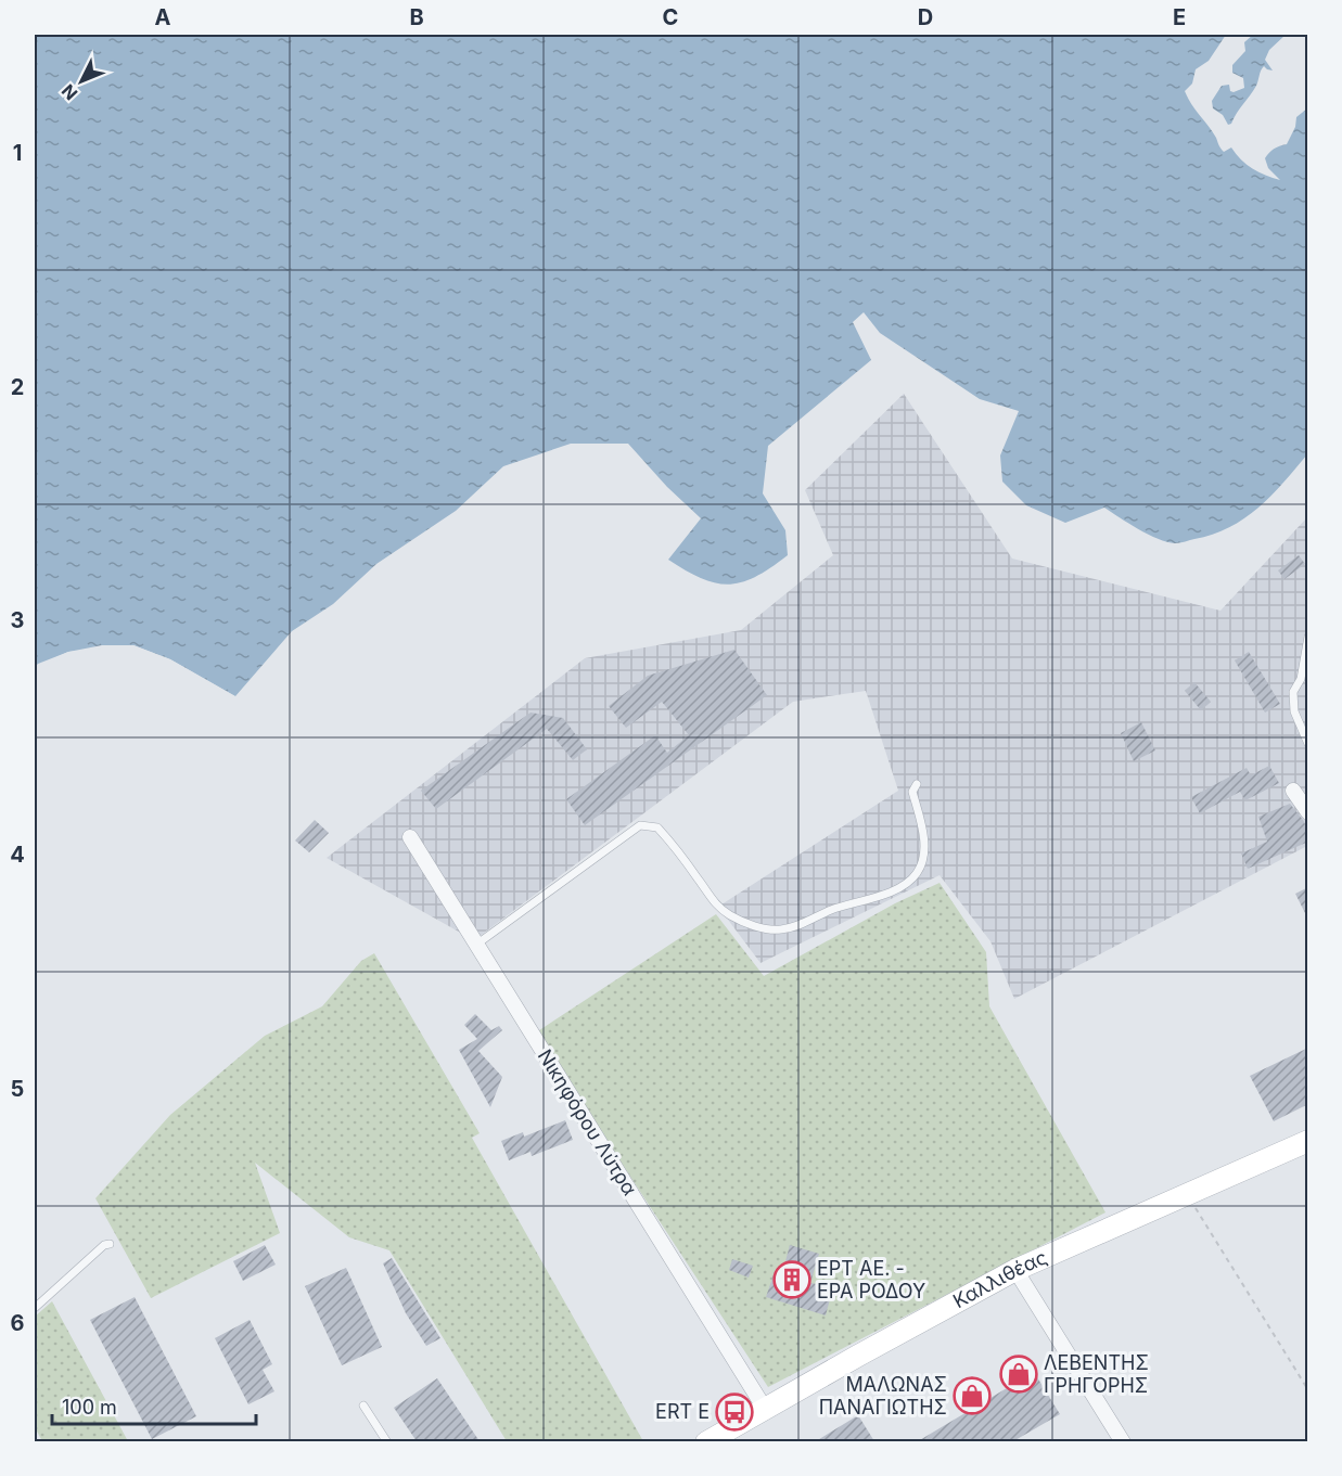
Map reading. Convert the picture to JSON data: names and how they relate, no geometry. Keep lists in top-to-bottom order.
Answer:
{
  "streets": {
    "main road": ["Καλλιθέας"],
    "street": ["Νικηφόρου Λύτρα"]
  },
  "crossings": [
    ["Νικηφόρου Λύτρα", "Καλλιθέας"]
  ],
  "places": {
    "building": ["ΕΡΤ ΑΕ. - ΕΡΑ ΡΟΔΟΥ"],
    "shop": ["ΛΕΒΕΝΤΗΣ ΓΡΗΓΟΡΗΣ", "ΜΑΛΩΝΑΣ ΠΑΝΑΓΙΩΤΗΣ"],
    "bus stop": ["ERT E"]
  },
  "scale_bar": "100 m",
  "north": "bottom left",
  "grid": {
    "columns": [
      "A",
      "B",
      "C",
      "D",
      "E"
    ],
    "rows": [
      "1",
      "2",
      "3",
      "4",
      "5",
      "6"
    ]
  }
}
